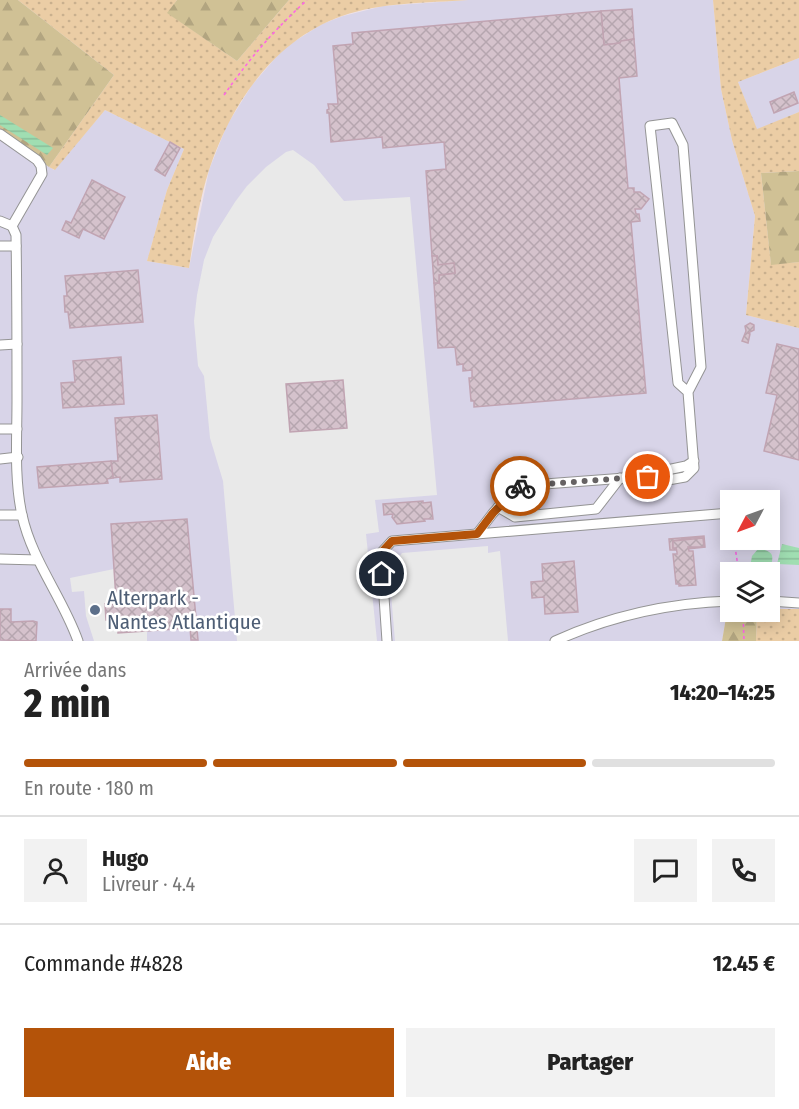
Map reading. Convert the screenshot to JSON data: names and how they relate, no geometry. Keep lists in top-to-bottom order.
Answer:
{
  "places": ["Alterpark - Nantes Atlantique"],
  "north": "bottom left",
  "page": {
    "heading": ["2 min", "Arrivée dans", "14:20–14:25"],
    "panel": [
      "Hugo",
      "Livreur · 4.4",
      "Commande #4828",
      "12.45 €"
    ],
    "bar": "En route · 180 m",
    "buttons": ["Aide", "Partager"]
  }
}
